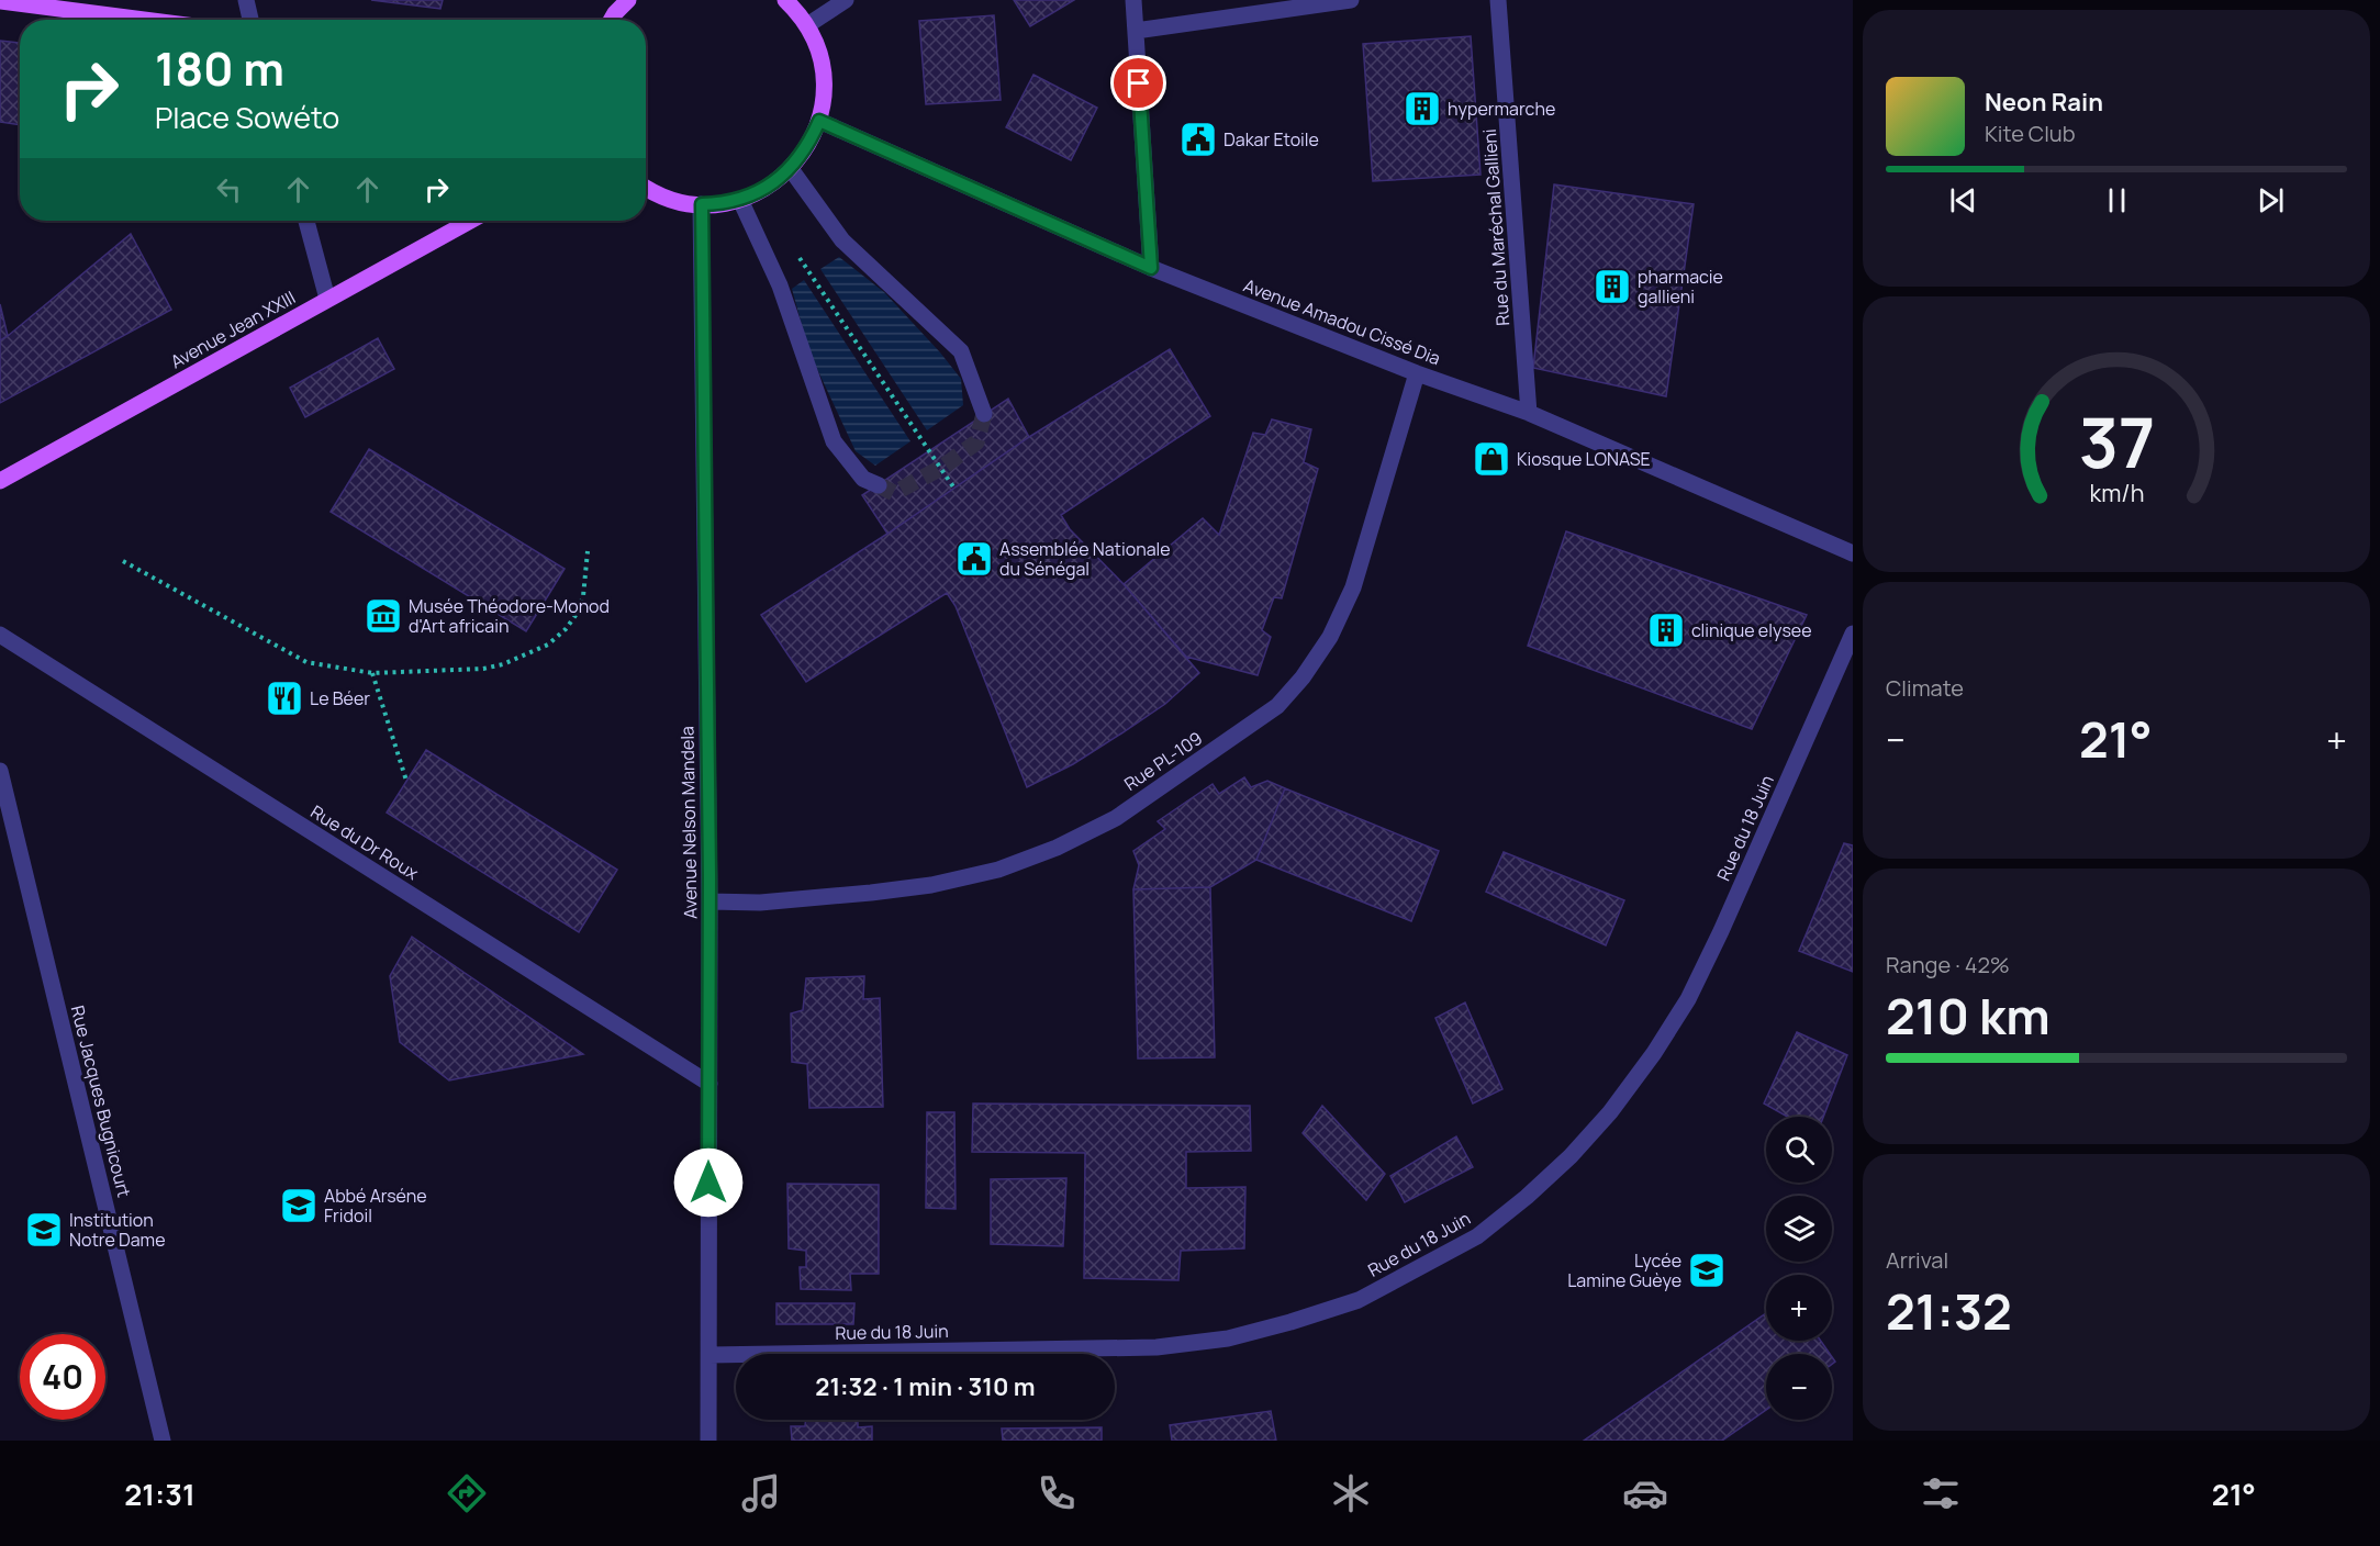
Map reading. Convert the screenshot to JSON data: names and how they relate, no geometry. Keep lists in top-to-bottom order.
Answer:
{
  "streets": {
    "main road": ["Avenue Jean XXIII"],
    "street": [
      "Rue du Maréchal Gallieni",
      "Avenue Amadou Cissé Dia",
      "Rue PL-109",
      "Avenue Nelson Mandela",
      "Rue du 18 Juin",
      "Rue du Dr Roux",
      "Rue Jacques Bugnicourt"
    ]
  },
  "crossings": [
    ["Rue du Maréchal Gallieni", "Avenue Amadou Cissé Dia"],
    ["Avenue Amadou Cissé Dia", "Rue PL-109"],
    ["Rue PL-109", "Avenue Nelson Mandela"],
    ["Avenue Nelson Mandela", "Rue du 18 Juin"],
    ["Avenue Nelson Mandela", "Rue du Dr Roux"]
  ],
  "places": {
    "building": ["hypermarche", "pharmacie gallieni", "clinique elysee"],
    "public building": ["Dakar Etoile", "Assemblée Nationale du Sénégal"],
    "shop": ["Kiosque LONASE"],
    "museum": ["Musée Théodore-Monod d'Art africain"],
    "restaurant": ["Le Béer"],
    "school or university": ["Abbé Arséne Fridoil", "Institution Notre Dame", "Lycée Lamine Guèye"]
  },
  "page": {
    "turn": ["180 m", "Place Sowéto"],
    "song": ["Neon Rain", "Kite Club"],
    "tile": [
      "Climate",
      ["Range · 42%", "210 km"],
      ["Arrival", "21:32"]
    ],
    "heat": ["−", "21°", "+"],
    "map_buttons": ["+", "−"],
    "limit": "40",
    "trip": "21:32 · 1 min · 310 m",
    "tabs": ["21:31", "21°"],
    "gauge": ["37", "km/h"]
  }
}
